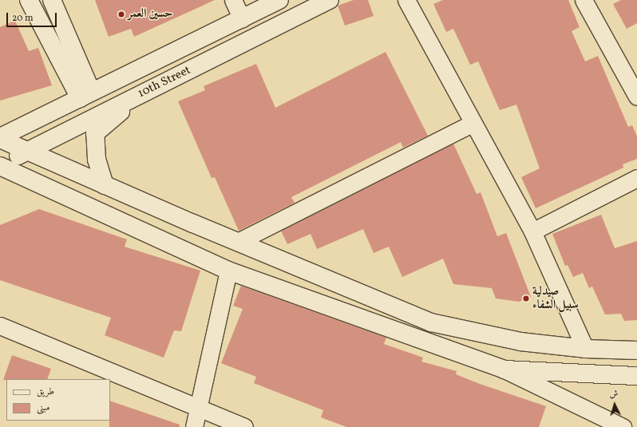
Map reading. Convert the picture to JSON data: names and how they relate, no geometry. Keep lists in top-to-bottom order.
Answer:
{
  "streets": {
    "main road": ["10th Street"]
  },
  "places": ["حسين العمر", "صيدلية سبيل الشفاء"],
  "legend": ["طريق", "مبنى"],
  "scale_bar": "20 m",
  "north": "top"
}
